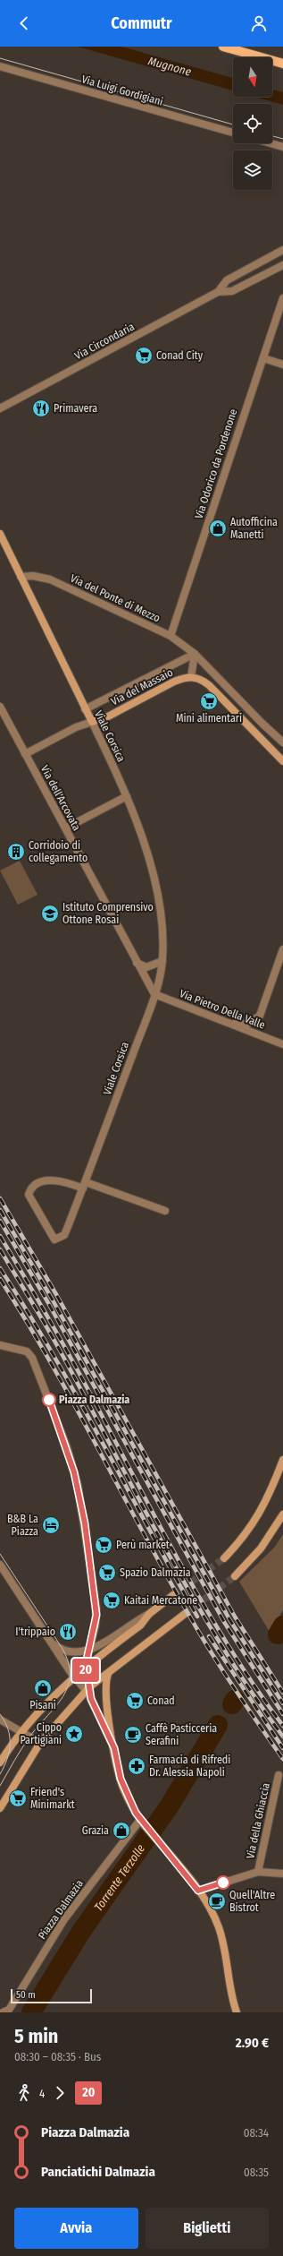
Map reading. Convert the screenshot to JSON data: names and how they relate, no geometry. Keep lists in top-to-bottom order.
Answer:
{
  "streets": {
    "main road": ["Via del Massaio", "Viale Corsica"],
    "street": [
      "Via Luigi Gordigiani",
      "Via Circondaria",
      "Via Odorico da Pordenone",
      "Via del Ponte di Mezzo",
      "Via dell'Arcovata",
      "Via Pietro Della Valle",
      "Via della Ghiaccia",
      "Piazza Dalmazia"
    ]
  },
  "crossings": [
    ["Via Odorico da Pordenone", "Via del Ponte di Mezzo"],
    ["Via del Ponte di Mezzo", "Via del Massaio"],
    ["Via del Ponte di Mezzo", "Viale Corsica"],
    ["Via del Massaio", "Viale Corsica"],
    ["Via del Massaio", "Via dell'Arcovata"],
    ["Viale Corsica", "Via dell'Arcovata"],
    ["Viale Corsica", "Via Pietro Della Valle"],
    ["Via dell'Arcovata", "Via Pietro Della Valle"]
  ],
  "water": ["Mugnone", "Torrente Terzolle"],
  "places": {
    "supermarket": [
      "Conad City",
      "Mini alimentari",
      "Perù market",
      "Spazio Dalmazia",
      "Kaitai Mercatone",
      "Conad",
      "Friend's Minimarkt"
    ],
    "restaurant": ["Primavera", "I'trippaio"],
    "shop": ["Autofficina Manetti", "Pisani", "Grazia"],
    "building": ["Corridoio di collegamento"],
    "school or university": ["Istituto Comprensivo Ottone Rosai"],
    "other": ["Piazza Dalmazia"],
    "hotel": ["B&B La Piazza"],
    "place": ["Cippo Partigiani"],
    "cafe": ["Caffè Pasticceria Serafini", "Quell'Altre Bistrot"],
    "pharmacy": ["Farmacia di Rifredi Dr. Alessia Napoli"]
  },
  "lines": ["bus line 20"],
  "scale_bar": "50 m",
  "north": "bottom",
  "page": {
    "header": "Commutr",
    "on_map": "20",
    "scale": "50 m",
    "heading": ["5 min", "08:30 – 08:35 · Bus", "2.90 €"],
    "legs": ["4", "20"],
    "list": [
      {
        "name": "Piazza Dalmazia",
        "value": "08:34"
      },
      {
        "name": "Panciatichi Dalmazia",
        "value": "08:35"
      }
    ],
    "buttons": ["Avvia", "Biglietti"]
  }
}
